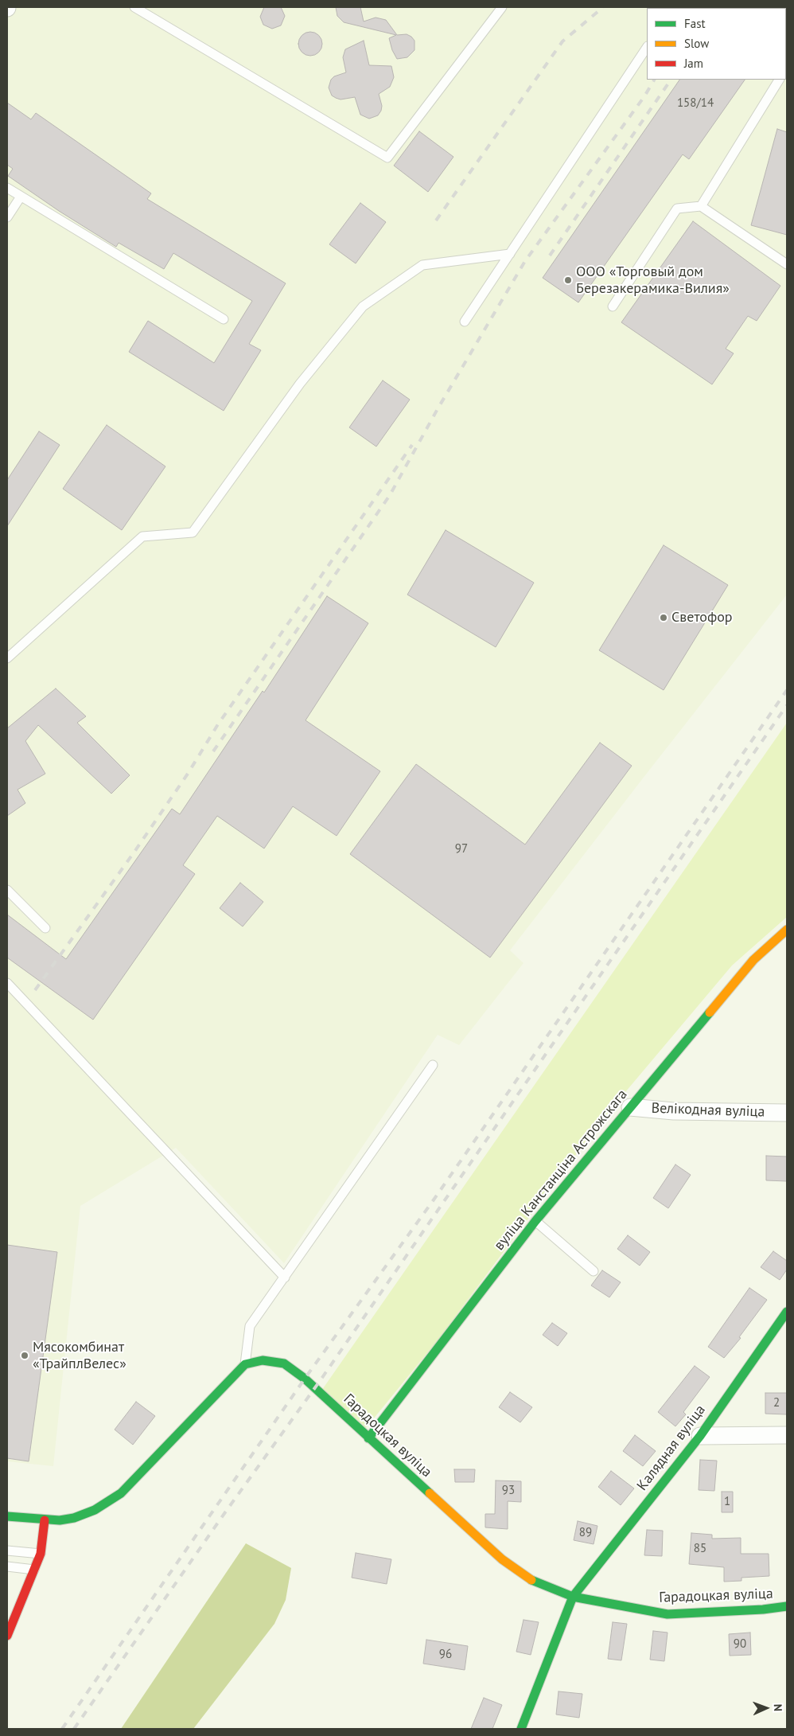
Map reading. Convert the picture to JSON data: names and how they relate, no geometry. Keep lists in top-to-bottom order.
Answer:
{
  "streets": {
    "street": [
      "Велікодная вуліца",
      "вуліца Канстанціна Астрожскага",
      "Гарадоцкая вуліца",
      "Калядная вуліца"
    ]
  },
  "crossings": [
    ["Велікодная вуліца", "вуліца Канстанціна Астрожскага"],
    ["вуліца Канстанціна Астрожскага", "Гарадоцкая вуліца"],
    ["Гарадоцкая вуліца", "Калядная вуліца"]
  ],
  "places": ["ООО «Торговый дом Березакерамика-Вилия»", "Светофор", "Мясокомбинат «ТрайплВелес»"],
  "house_numbers": [
    "158/14",
    "97",
    "2",
    "93",
    "1",
    "89",
    "85",
    "90",
    "96"
  ],
  "legend": ["Fast", "Slow", "Jam"],
  "north": "right"
}
